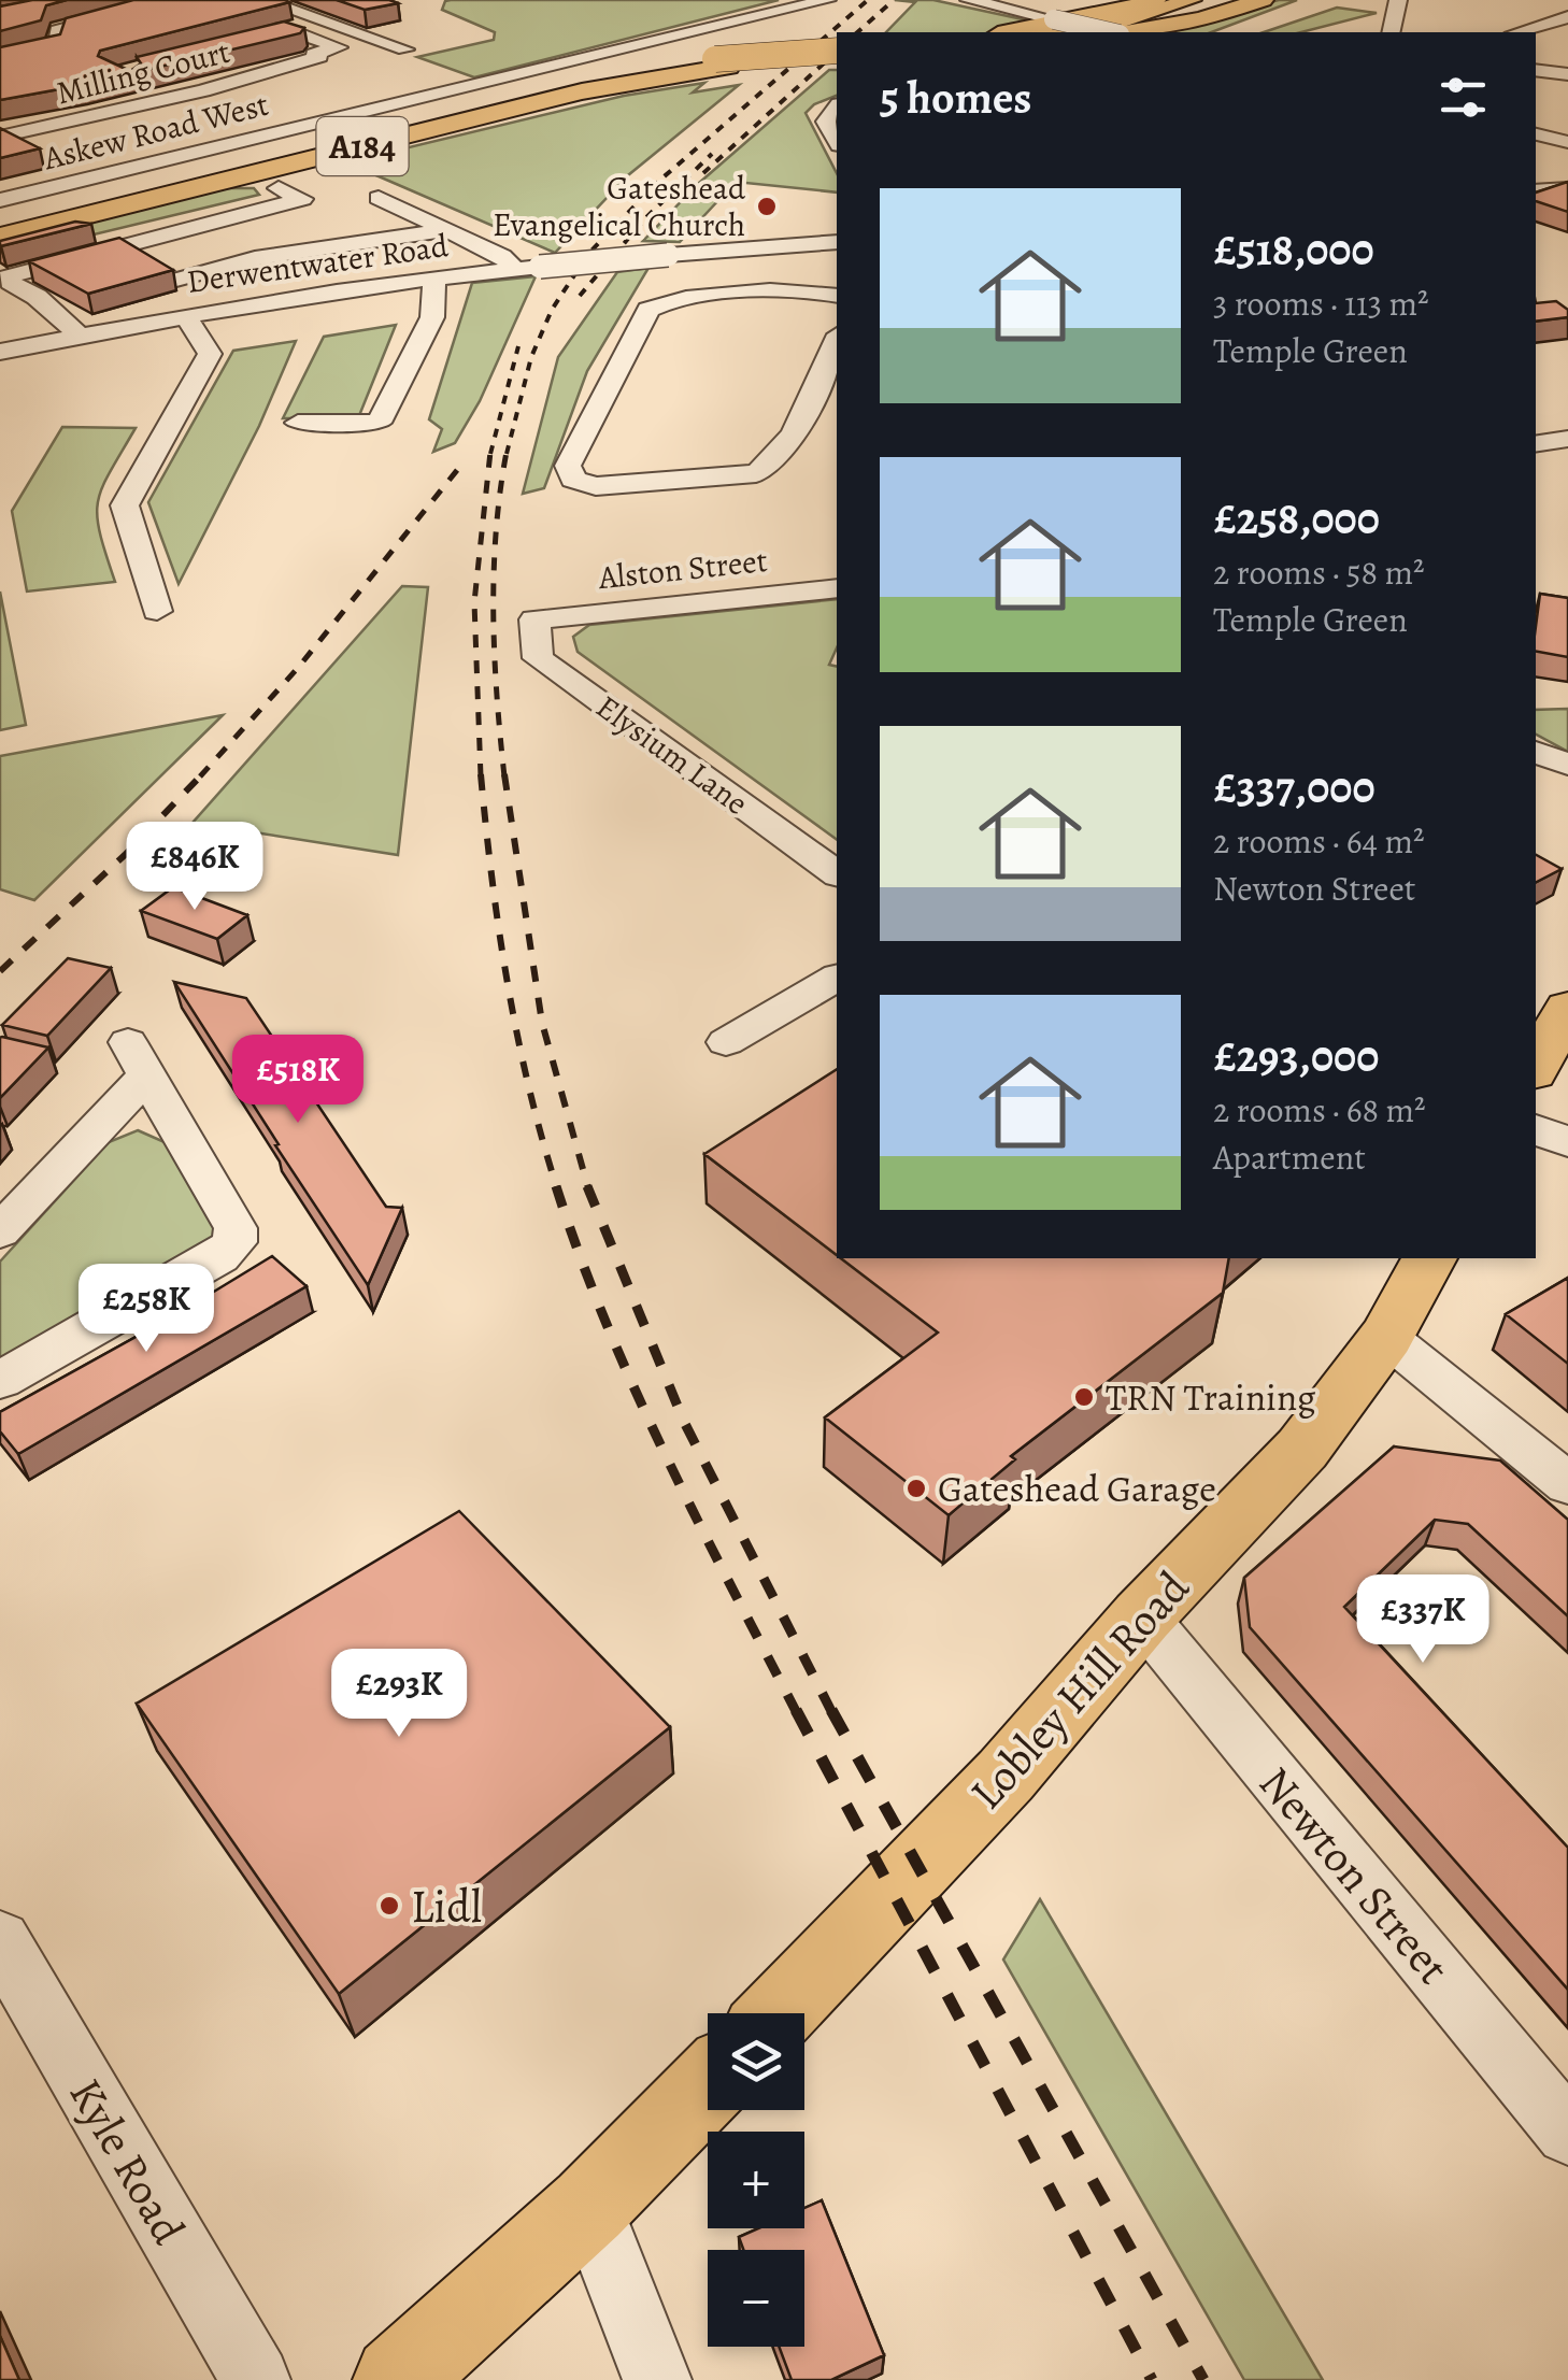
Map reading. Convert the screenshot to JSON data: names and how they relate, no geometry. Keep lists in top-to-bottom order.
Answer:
{
  "streets": {
    "highway": ["A184"],
    "main road": ["Lobley Hill Road"],
    "street": [
      "Milling Court",
      "Askew Road West",
      "Derwentwater Road",
      "Alston Street",
      "Elysium Lane",
      "Newton Street",
      "Kyle Road"
    ]
  },
  "crossings": [
    ["Alston Street", "Elysium Lane"],
    ["Lobley Hill Road", "Newton Street"]
  ],
  "places": [
    "Gateshead Evangelical Church",
    "TRN Training",
    "Gateshead Garage",
    "Lidl"
  ],
  "page": {
    "heading": "5 homes",
    "list": [
      {
        "name": "£518,000",
        "note": "3 rooms · 113 m² · Temple Green"
      },
      {
        "name": "£258,000",
        "note": "2 rooms · 58 m² · Temple Green"
      },
      {
        "name": "£337,000",
        "note": "2 rooms · 64 m² · Newton Street"
      },
      {
        "name": "£293,000",
        "note": "2 rooms · 68 m² · Apartment"
      }
    ],
    "price": [
      "£846K",
      "£518K",
      "£258K",
      "£337K",
      "£293K"
    ],
    "map_buttons": ["+", "−"]
  }
}
